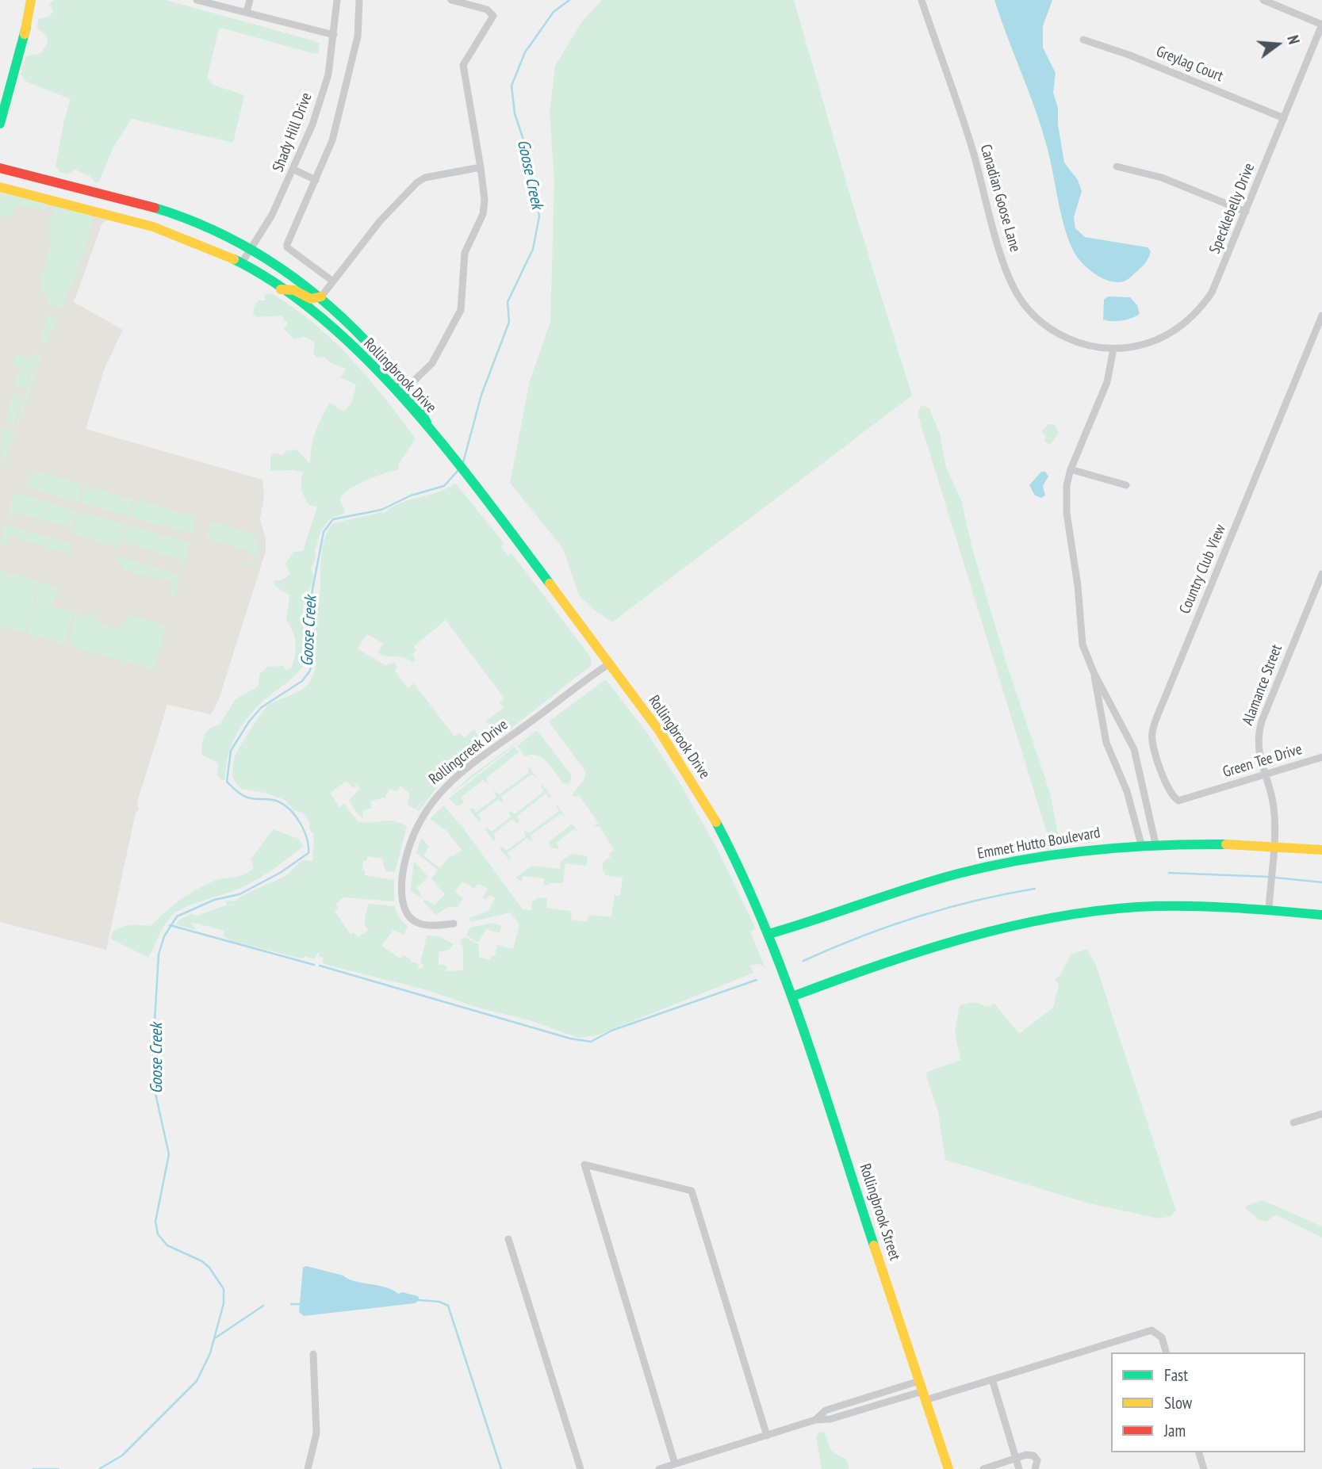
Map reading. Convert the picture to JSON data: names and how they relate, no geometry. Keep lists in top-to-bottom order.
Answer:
{
  "streets": {
    "main road": ["Rollingbrook Drive", "Emmet Hutto Boulevard", "Rollingbrook Street"],
    "street": [
      "Greylag Court",
      "Shady Hill Drive",
      "Canadian Goose Lane",
      "Specklebelly Drive",
      "Country Club View",
      "Alamance Street",
      "Rollingcreek Drive",
      "Green Tee Drive"
    ]
  },
  "crossings": [
    ["Greylag Court", "Specklebelly Drive"],
    ["Shady Hill Drive", "Rollingbrook Drive"],
    ["Canadian Goose Lane", "Specklebelly Drive"],
    ["Rollingbrook Drive", "Rollingcreek Drive"],
    ["Rollingbrook Drive", "Emmet Hutto Boulevard"],
    ["Rollingbrook Drive", "Rollingbrook Street"],
    ["Country Club View", "Green Tee Drive"],
    ["Alamance Street", "Green Tee Drive"],
    ["Alamance Street", "Emmet Hutto Boulevard"]
  ],
  "water": ["Goose Creek"],
  "legend": ["Fast", "Slow", "Jam"],
  "north": "right"
}
